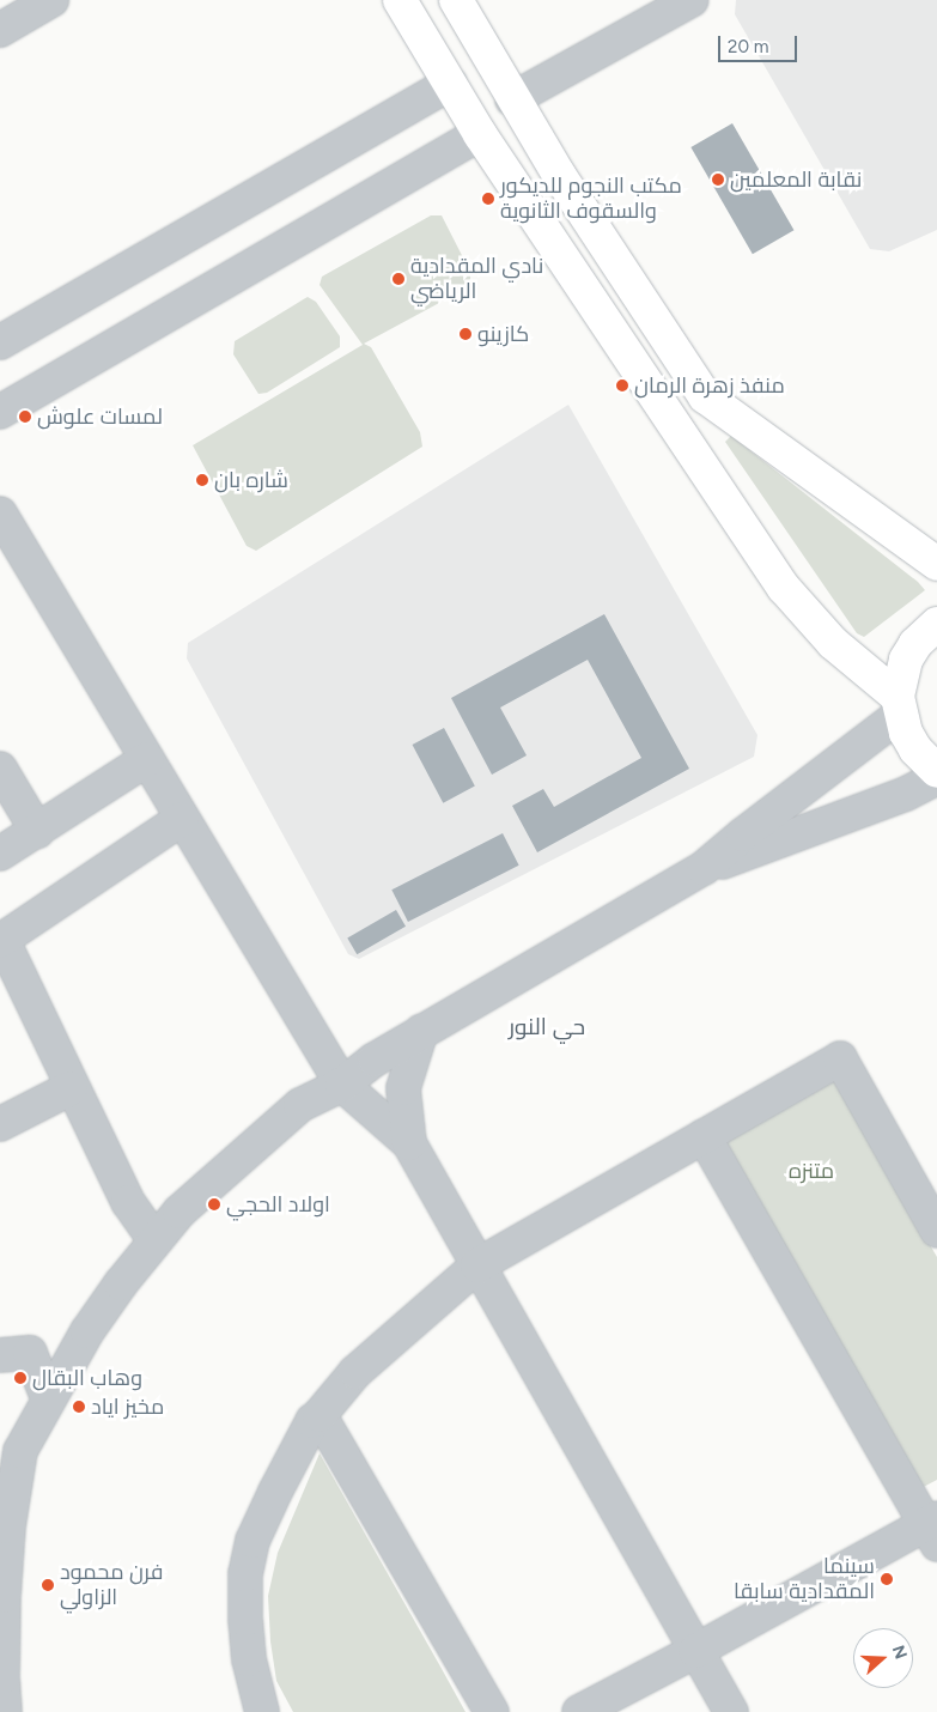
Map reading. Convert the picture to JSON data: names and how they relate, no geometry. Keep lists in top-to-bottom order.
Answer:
{
  "districts": ["حي النور"],
  "parks": ["متنزه"],
  "places": [
    "نقابة المعلمين",
    "مكتب النجوم للديكور والسقوف الثانوية",
    "نادي المقدادية الرياضي",
    "كازينو",
    "منفذ زهرة الرمان",
    "لمسات علوش",
    "شاره بان",
    "اولاد الحجي",
    "وهاب البقال",
    "مخيز اياد",
    "سينما المقدادية سابقا",
    "فرن محمود الزاولي"
  ],
  "scale_bar": "20 m",
  "north": "right"
}
